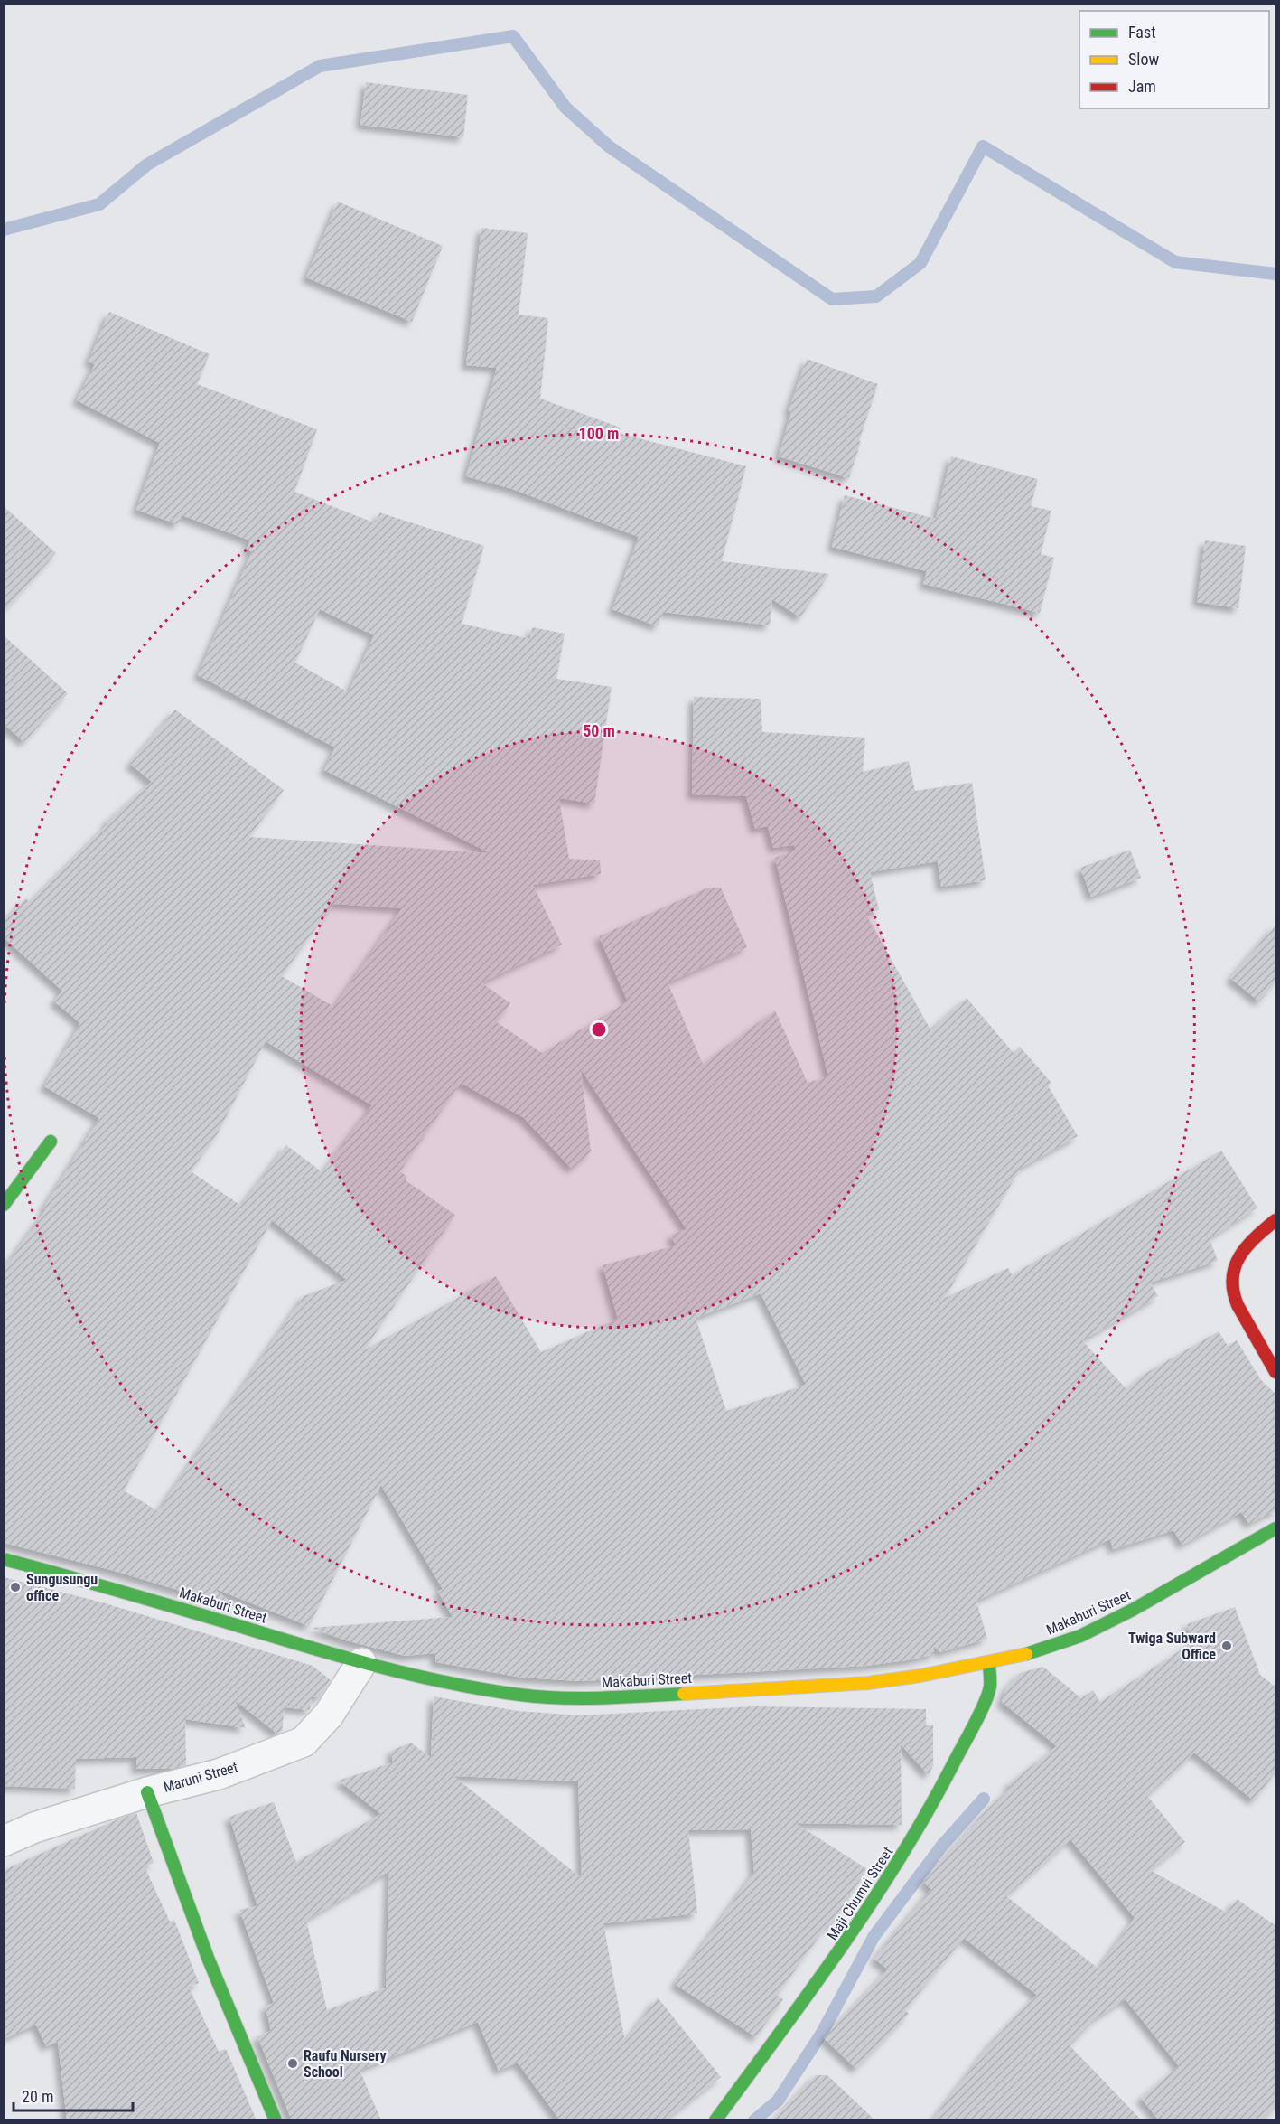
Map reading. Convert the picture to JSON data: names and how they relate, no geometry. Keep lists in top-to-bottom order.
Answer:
{
  "streets": {
    "street": ["Makaburi Street", "Maruni Street", "Maji Chumvi Street"]
  },
  "crossings": [
    ["Makaburi Street", "Maruni Street"],
    ["Makaburi Street", "Maji Chumvi Street"]
  ],
  "places": ["Sungusungu office", "Twiga Subward Office", "Raufu Nursery School"],
  "legend": ["Fast", "Slow", "Jam"],
  "scale_bar": "20 m",
  "rings": ["100 m", "50 m"]
}
